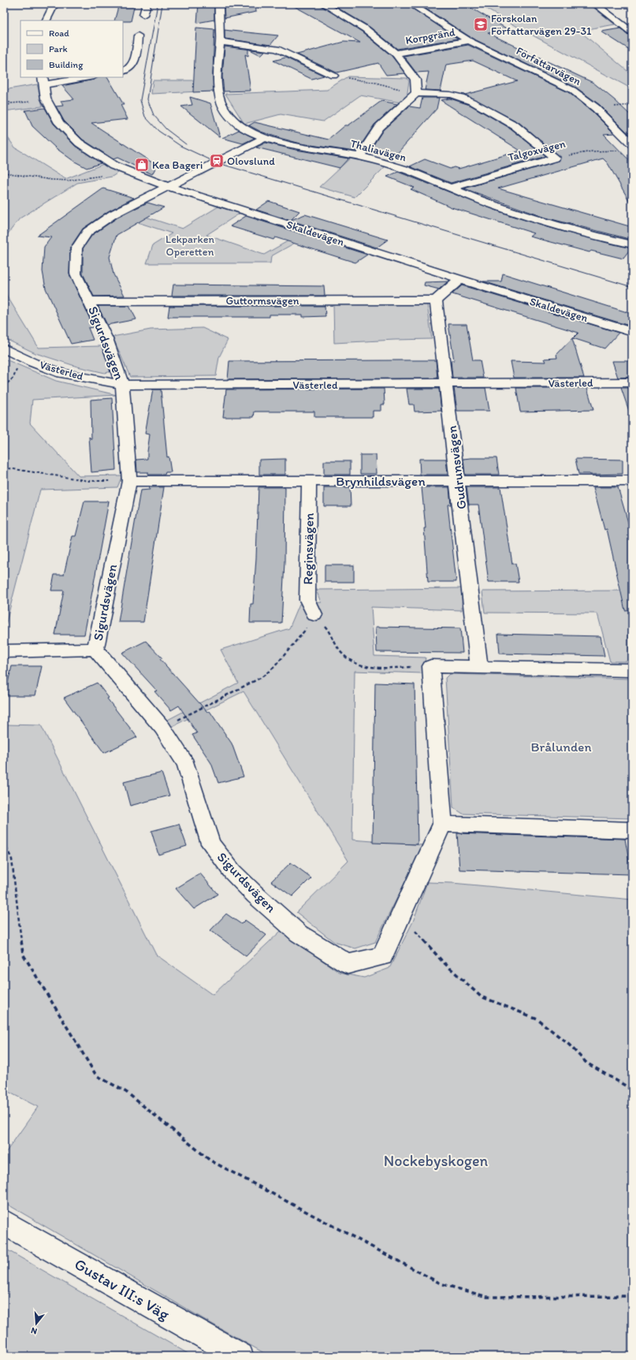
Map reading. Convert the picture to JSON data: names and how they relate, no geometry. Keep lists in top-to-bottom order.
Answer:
{
  "streets": {
    "street": [
      "Korpgränd",
      "Författarvägen",
      "Thaliavägen",
      "Talgoxvägen",
      "Skaldevägen",
      "Guttormsvägen",
      "Sigurdsvägen",
      "Västerled",
      "Gudrunsvägen",
      "Brynhildsvägen",
      "Reginsvägen",
      "Gustav III:s Väg"
    ]
  },
  "crossings": [
    ["Korpgränd", "Författarvägen"],
    ["Thaliavägen", "Talgoxvägen"],
    ["Thaliavägen", "Sigurdsvägen"],
    ["Skaldevägen", "Sigurdsvägen"],
    ["Guttormsvägen", "Sigurdsvägen"],
    ["Guttormsvägen", "Gudrunsvägen"],
    ["Sigurdsvägen", "Västerled"],
    ["Sigurdsvägen", "Brynhildsvägen"],
    ["Västerled", "Gudrunsvägen"],
    ["Gudrunsvägen", "Brynhildsvägen"],
    ["Brynhildsvägen", "Reginsvägen"]
  ],
  "parks": ["Lekparken Operetten", "Brålunden", "Nockebyskogen"],
  "places": {
    "school or university": ["Förskolan Författarvägen 29-31"],
    "station": ["Olovslund"],
    "shop": ["Kea Bageri"]
  },
  "legend": ["Road", "Park", "Building"],
  "north": "bottom"
}
